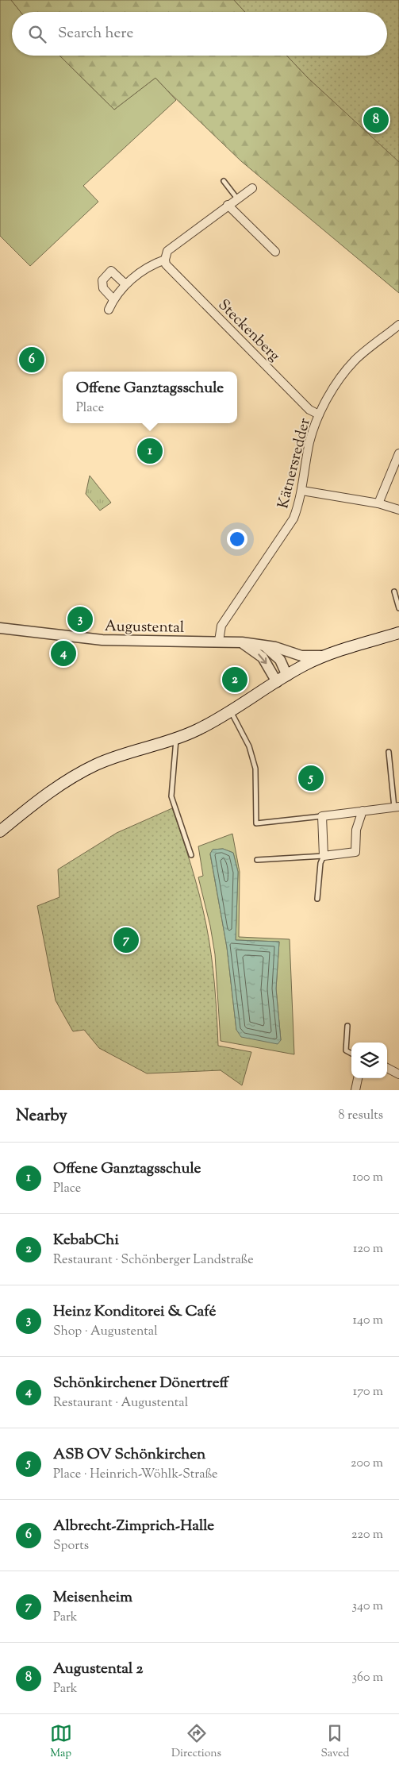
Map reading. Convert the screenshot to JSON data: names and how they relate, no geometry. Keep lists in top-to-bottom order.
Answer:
{
  "streets": {
    "street": ["Steckenberg", "Kätnersredder", "Augustental"]
  },
  "crossings": [
    ["Steckenberg", "Kätnersredder"],
    ["Kätnersredder", "Augustental"]
  ],
  "page": {
    "search": "Search here",
    "pins": [
      "8",
      "6",
      "1",
      "3",
      "4",
      "2",
      "5",
      "7"
    ],
    "popup": ["Offene Ganztagsschule", "Place"],
    "heading": ["Nearby", "8 results"],
    "list": [
      {
        "mark": "1",
        "name": "Offene Ganztagsschule",
        "note": "Place",
        "value": "100 m"
      },
      {
        "mark": "2",
        "name": "KebabChi",
        "note": "Restaurant · Schönberger Landstraße",
        "value": "120 m"
      },
      {
        "mark": "3",
        "name": "Heinz Konditorei & Café",
        "note": "Shop · Augustental",
        "value": "140 m"
      },
      {
        "mark": "4",
        "name": "Schönkirchener Dönertreff",
        "note": "Restaurant · Augustental",
        "value": "170 m"
      },
      {
        "mark": "5",
        "name": "ASB OV Schönkirchen",
        "note": "Place · Heinrich-Wöhlk-Straße",
        "value": "200 m"
      },
      {
        "mark": "6",
        "name": "Albrecht-Zimprich-Halle",
        "note": "Sports",
        "value": "220 m"
      },
      {
        "mark": "7",
        "name": "Meisenheim",
        "note": "Park",
        "value": "340 m"
      },
      {
        "mark": "8",
        "name": "Augustental 2",
        "note": "Park",
        "value": "360 m"
      }
    ],
    "nav": ["Map", "Directions", "Saved"]
  }
}
